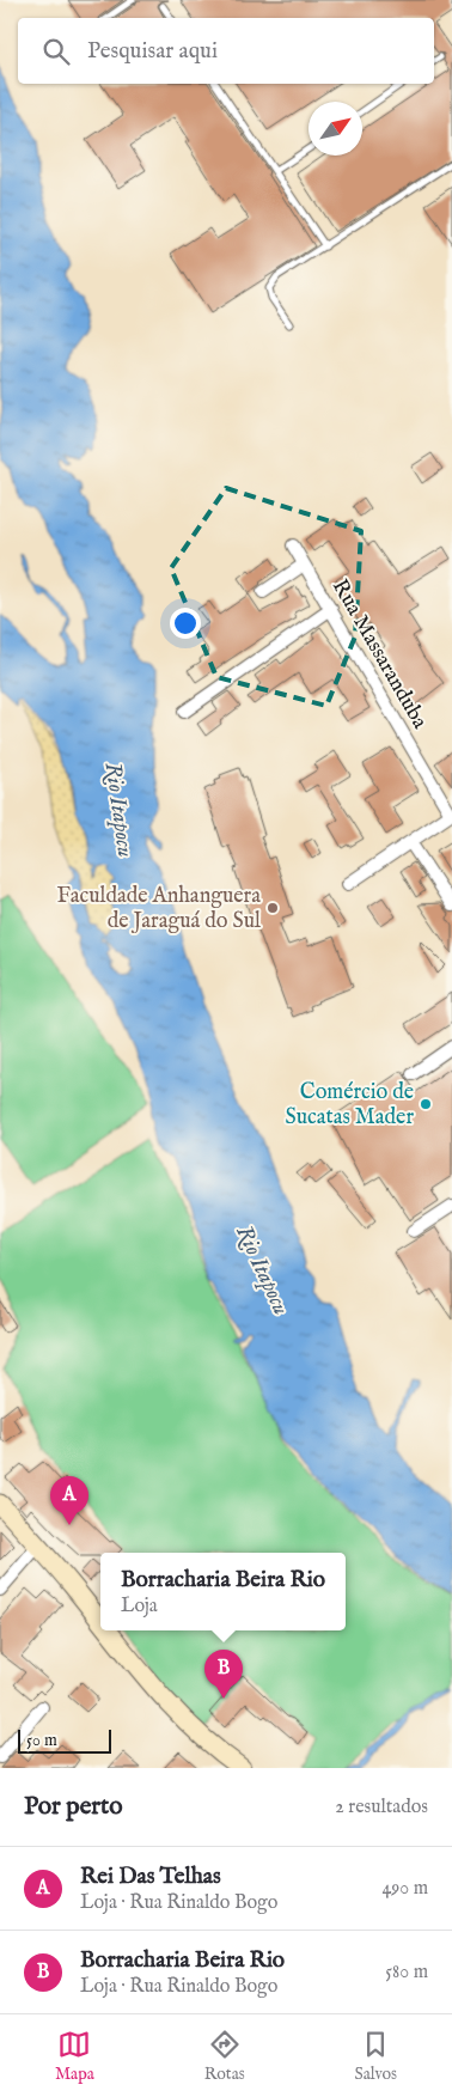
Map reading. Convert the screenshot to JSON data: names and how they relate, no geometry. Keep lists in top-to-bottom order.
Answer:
{
  "streets": {
    "street": ["Rua Massaranduba"]
  },
  "water": ["Rio Itapocu"],
  "places": ["Faculdade Anhanguera de Jaraguá do Sul", "Comércio de Sucatas Mader"],
  "scale_bar": "50 m",
  "north": "top right",
  "page": {
    "search": "Pesquisar aqui",
    "pins": ["A", "B"],
    "popup": ["Borracharia Beira Rio", "Loja"],
    "scale": "50 m",
    "heading": ["Por perto", "2 resultados"],
    "list": [
      {
        "mark": "A",
        "name": "Rei Das Telhas",
        "note": "Loja · Rua Rinaldo Bogo",
        "value": "490 m"
      },
      {
        "mark": "B",
        "name": "Borracharia Beira Rio",
        "note": "Loja · Rua Rinaldo Bogo",
        "value": "580 m"
      }
    ],
    "nav": ["Mapa", "Rotas", "Salvos"]
  }
}
